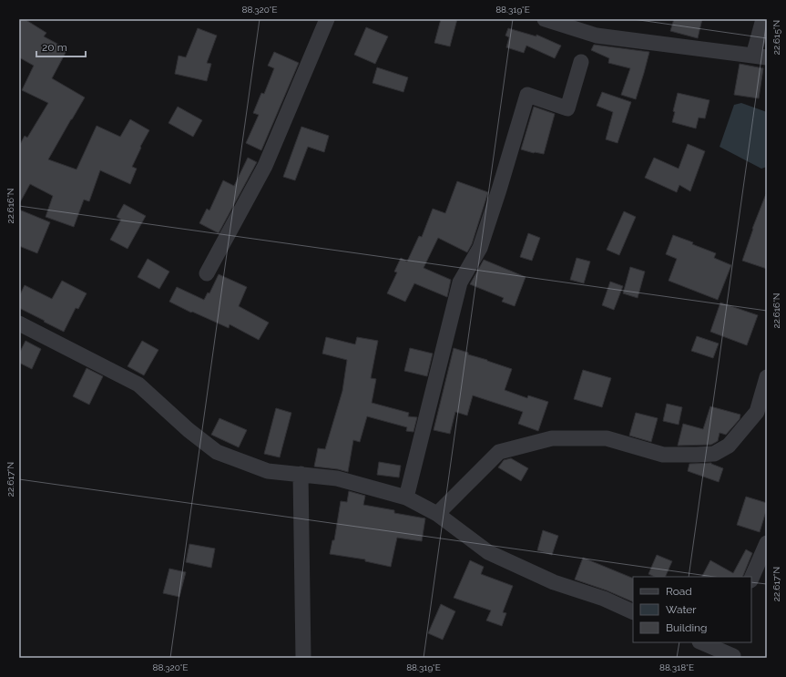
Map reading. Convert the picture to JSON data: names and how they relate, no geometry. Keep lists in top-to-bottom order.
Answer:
{
  "legend": ["Road", "Water", "Building"],
  "scale_bar": "20 m",
  "coordinates": [
    "88.320°E",
    "88.319°E",
    "22.615°N",
    "22.616°N",
    "22.617°N",
    "88.318°E"
  ]
}
